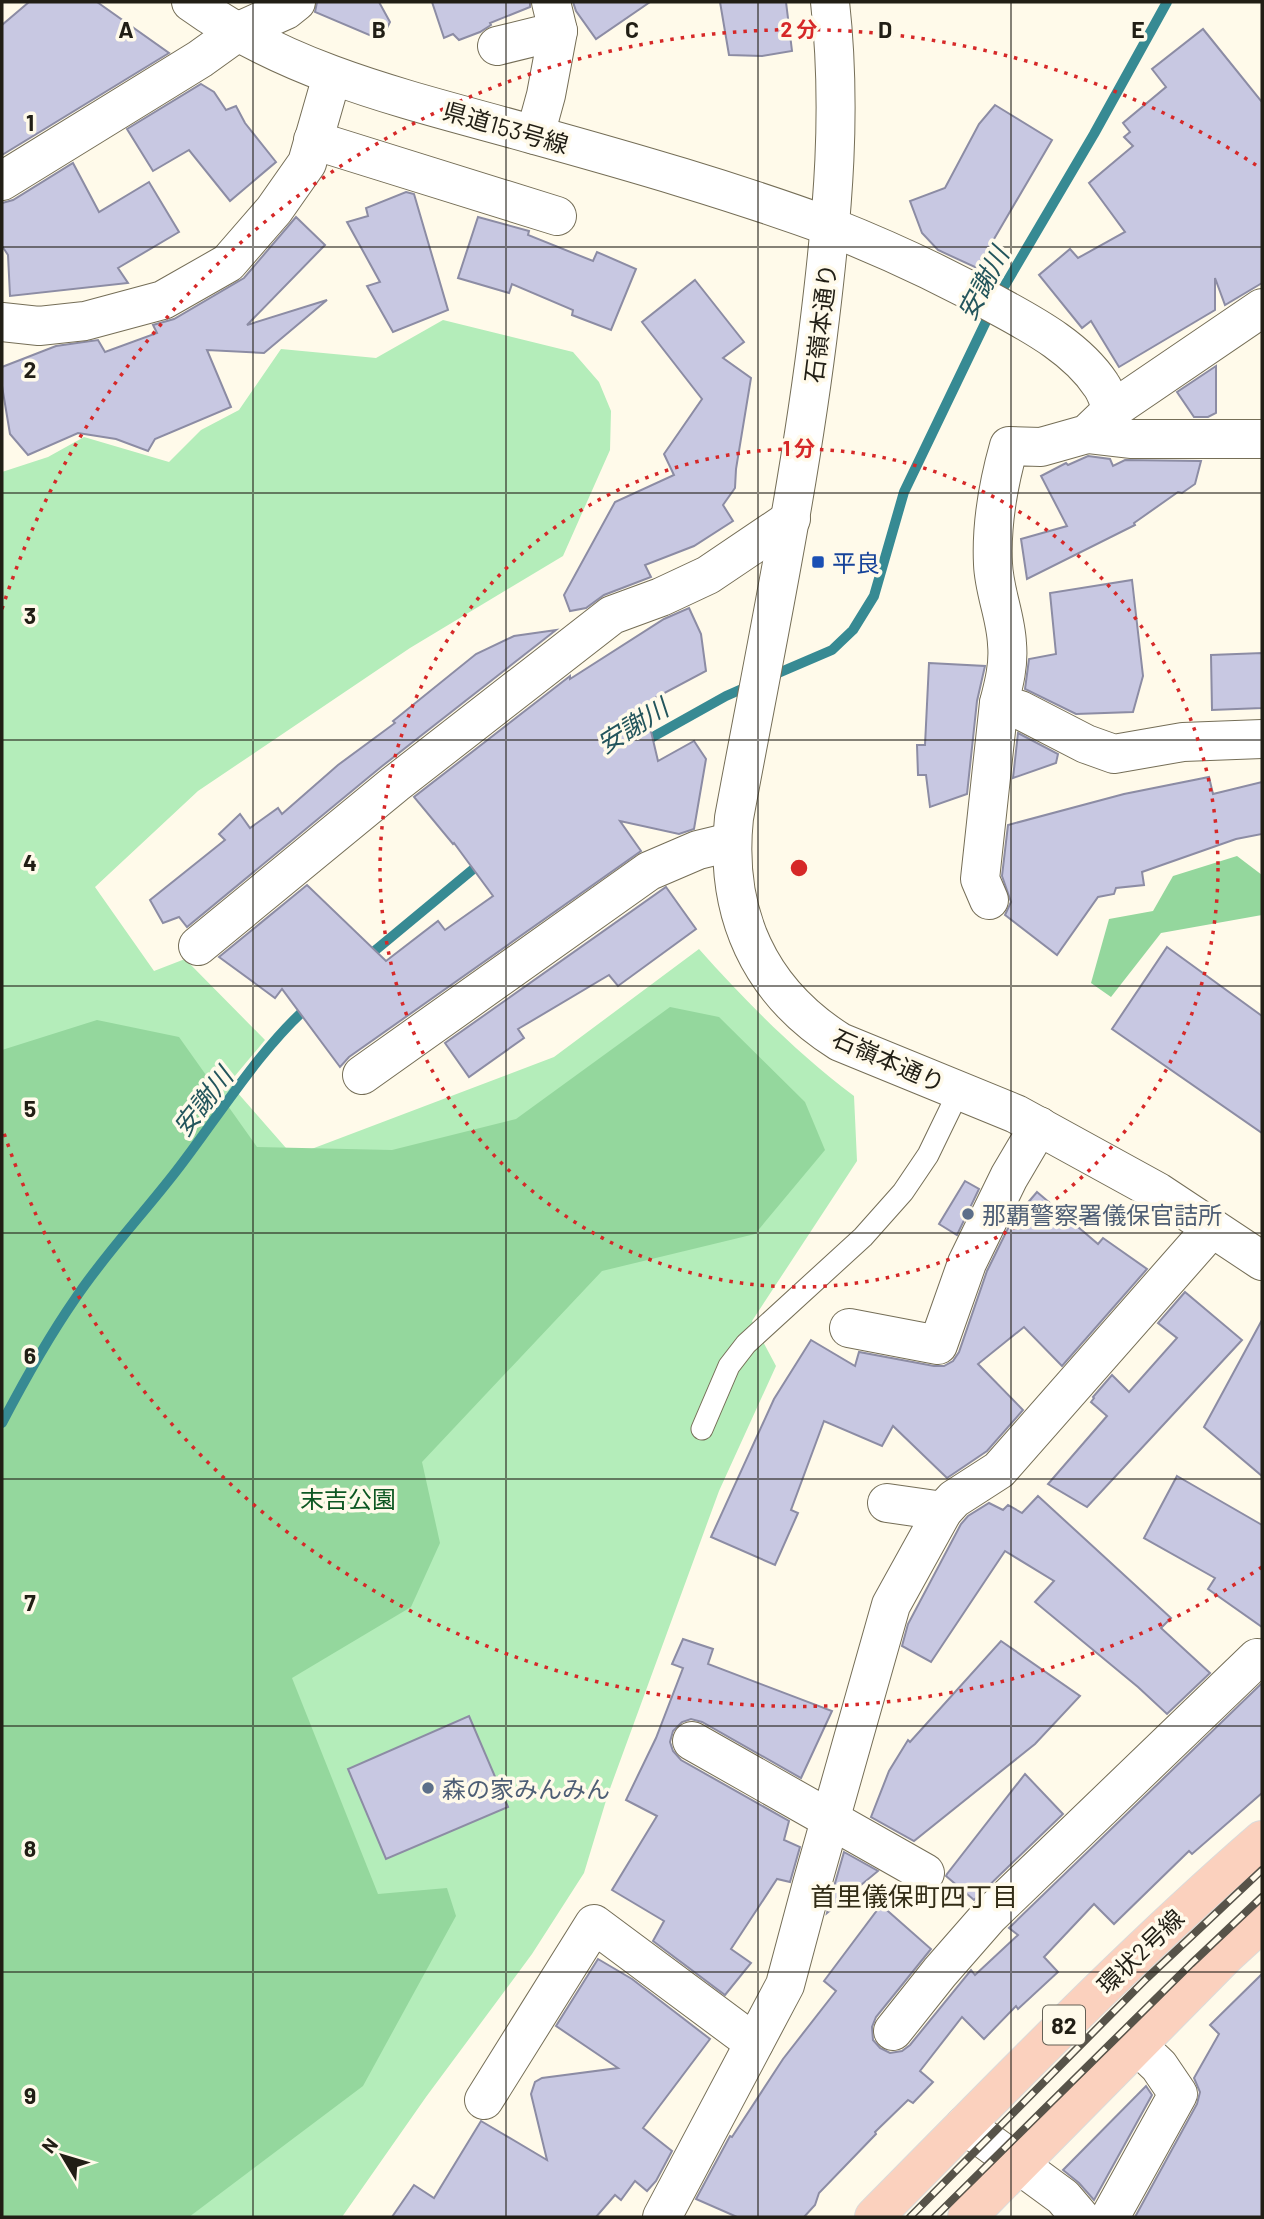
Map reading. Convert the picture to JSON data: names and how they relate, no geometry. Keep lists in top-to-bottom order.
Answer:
{
  "streets": {
    "main road": ["環状2号線", "82"],
    "street": ["県道153号線", "石嶺本通り"]
  },
  "crossings": [
    ["県道153号線", "石嶺本通り"]
  ],
  "districts": ["首里儀保町四丁目"],
  "water": ["安謝川"],
  "parks": ["末吉公園"],
  "places": {
    "transit": ["平良"],
    "other": ["那覇警察署儀保官詰所", "森の家みんみん"]
  },
  "north": "top left",
  "grid": {
    "columns": [
      "A",
      "B",
      "C",
      "D",
      "E"
    ],
    "rows": [
      "1",
      "2",
      "3",
      "4",
      "5",
      "6",
      "7",
      "8",
      "9"
    ]
  },
  "rings": ["2 分", "1 分"]
}
